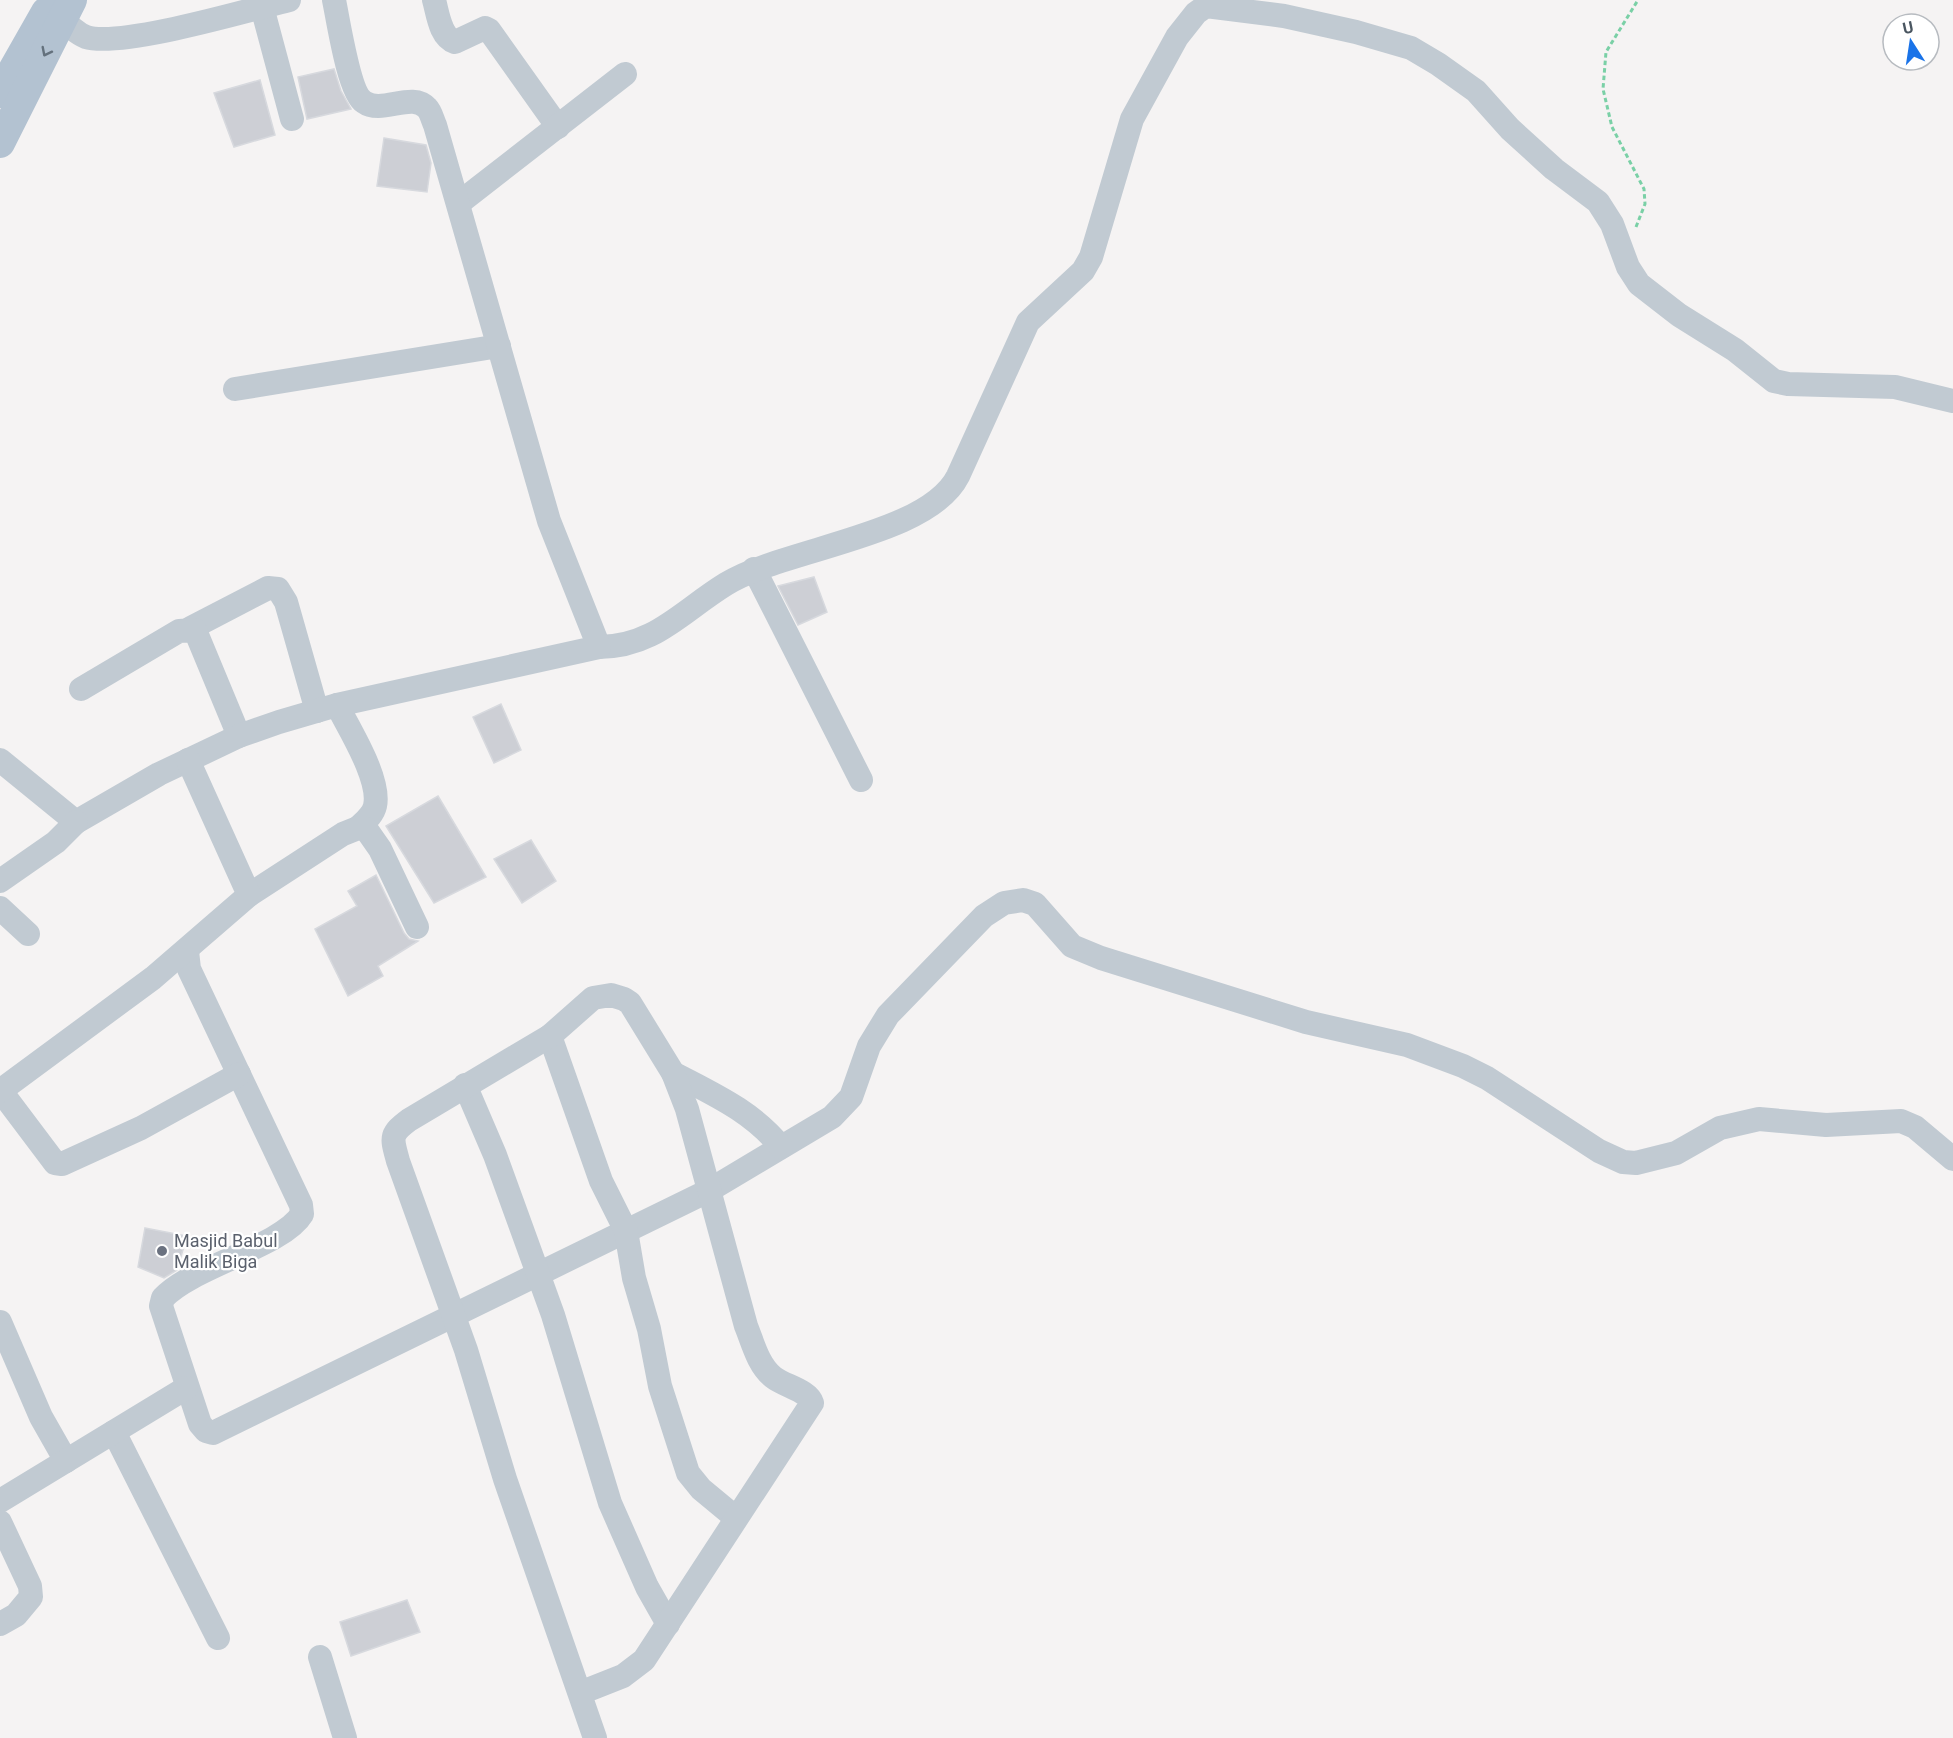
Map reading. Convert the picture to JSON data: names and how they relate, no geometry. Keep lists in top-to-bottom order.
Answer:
{
  "places": ["Masjid Babul Malik Biga"],
  "north": "top"
}
